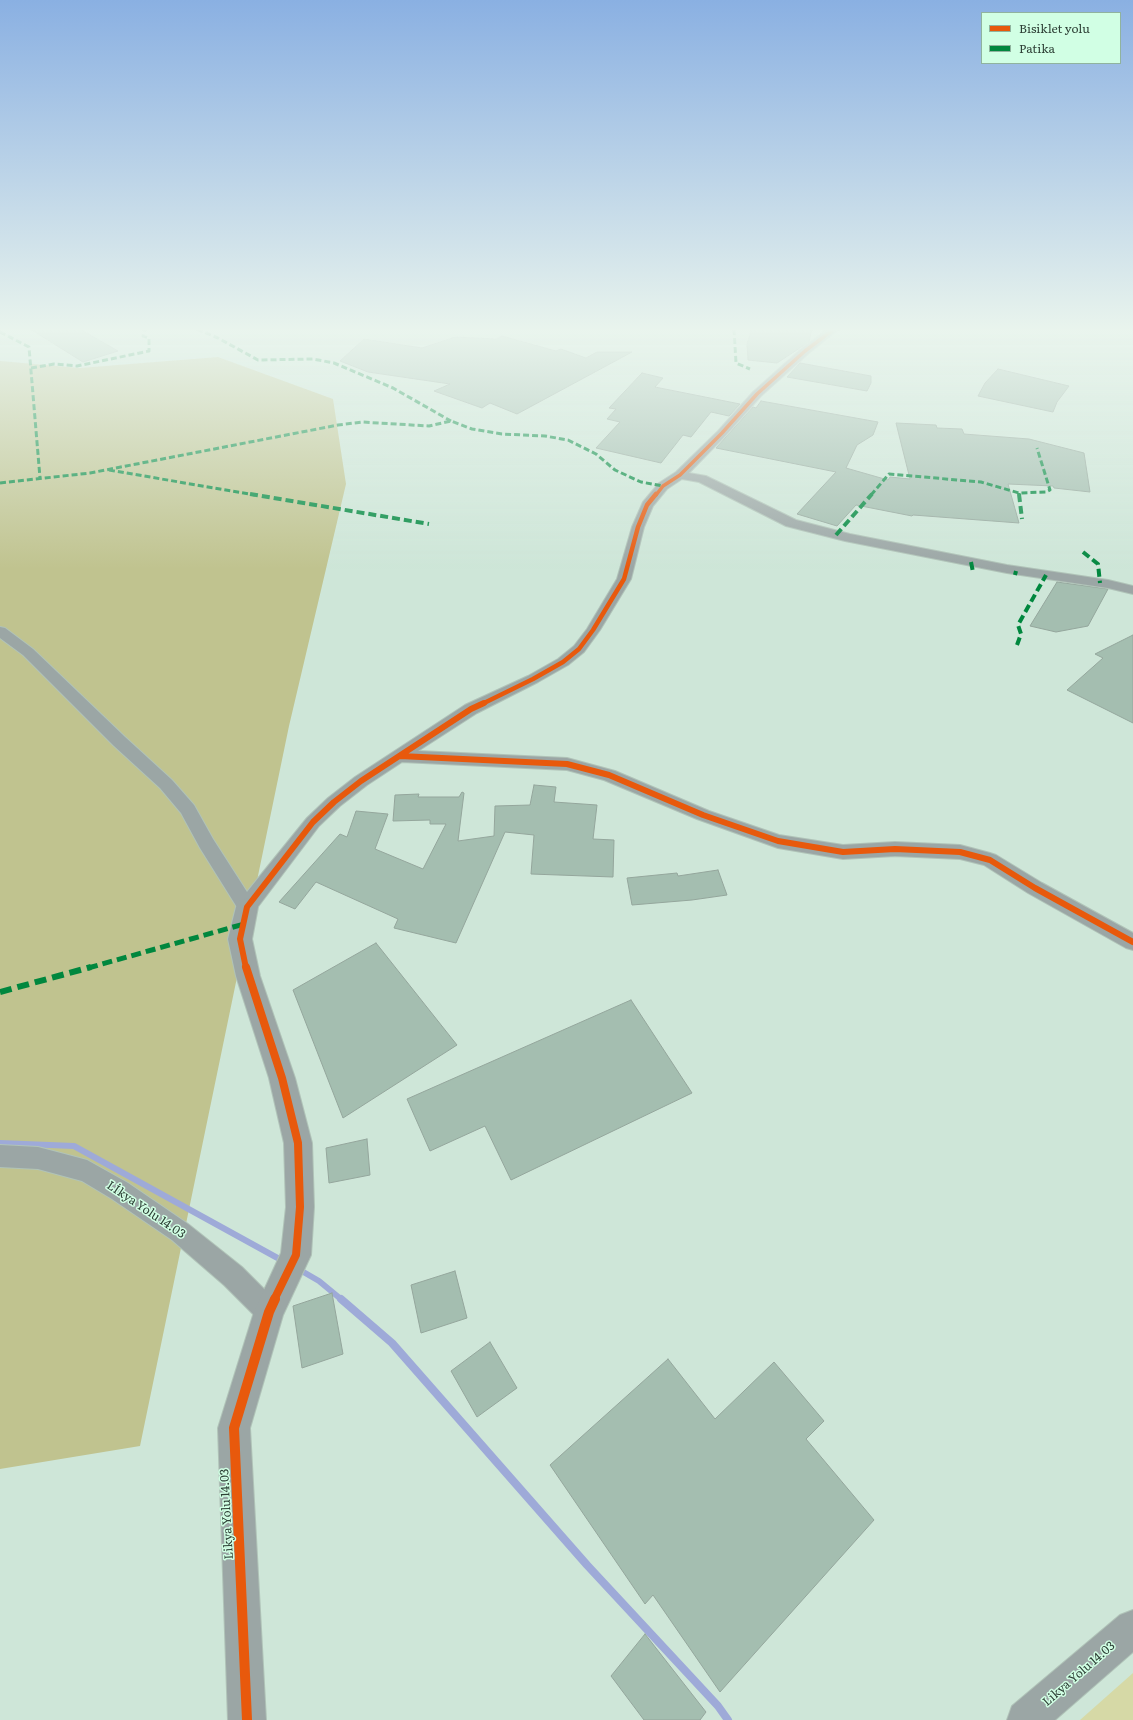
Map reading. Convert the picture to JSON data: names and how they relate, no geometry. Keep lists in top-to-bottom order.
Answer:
{
  "streets": {
    "street": ["Lİkya Yolu 14.03", "Likya Yolu 14.03"]
  },
  "crossings": [
    ["Lİkya Yolu 14.03", "Likya Yolu 14.03"]
  ],
  "legend": ["Bisiklet yolu", "Patika"]
}
